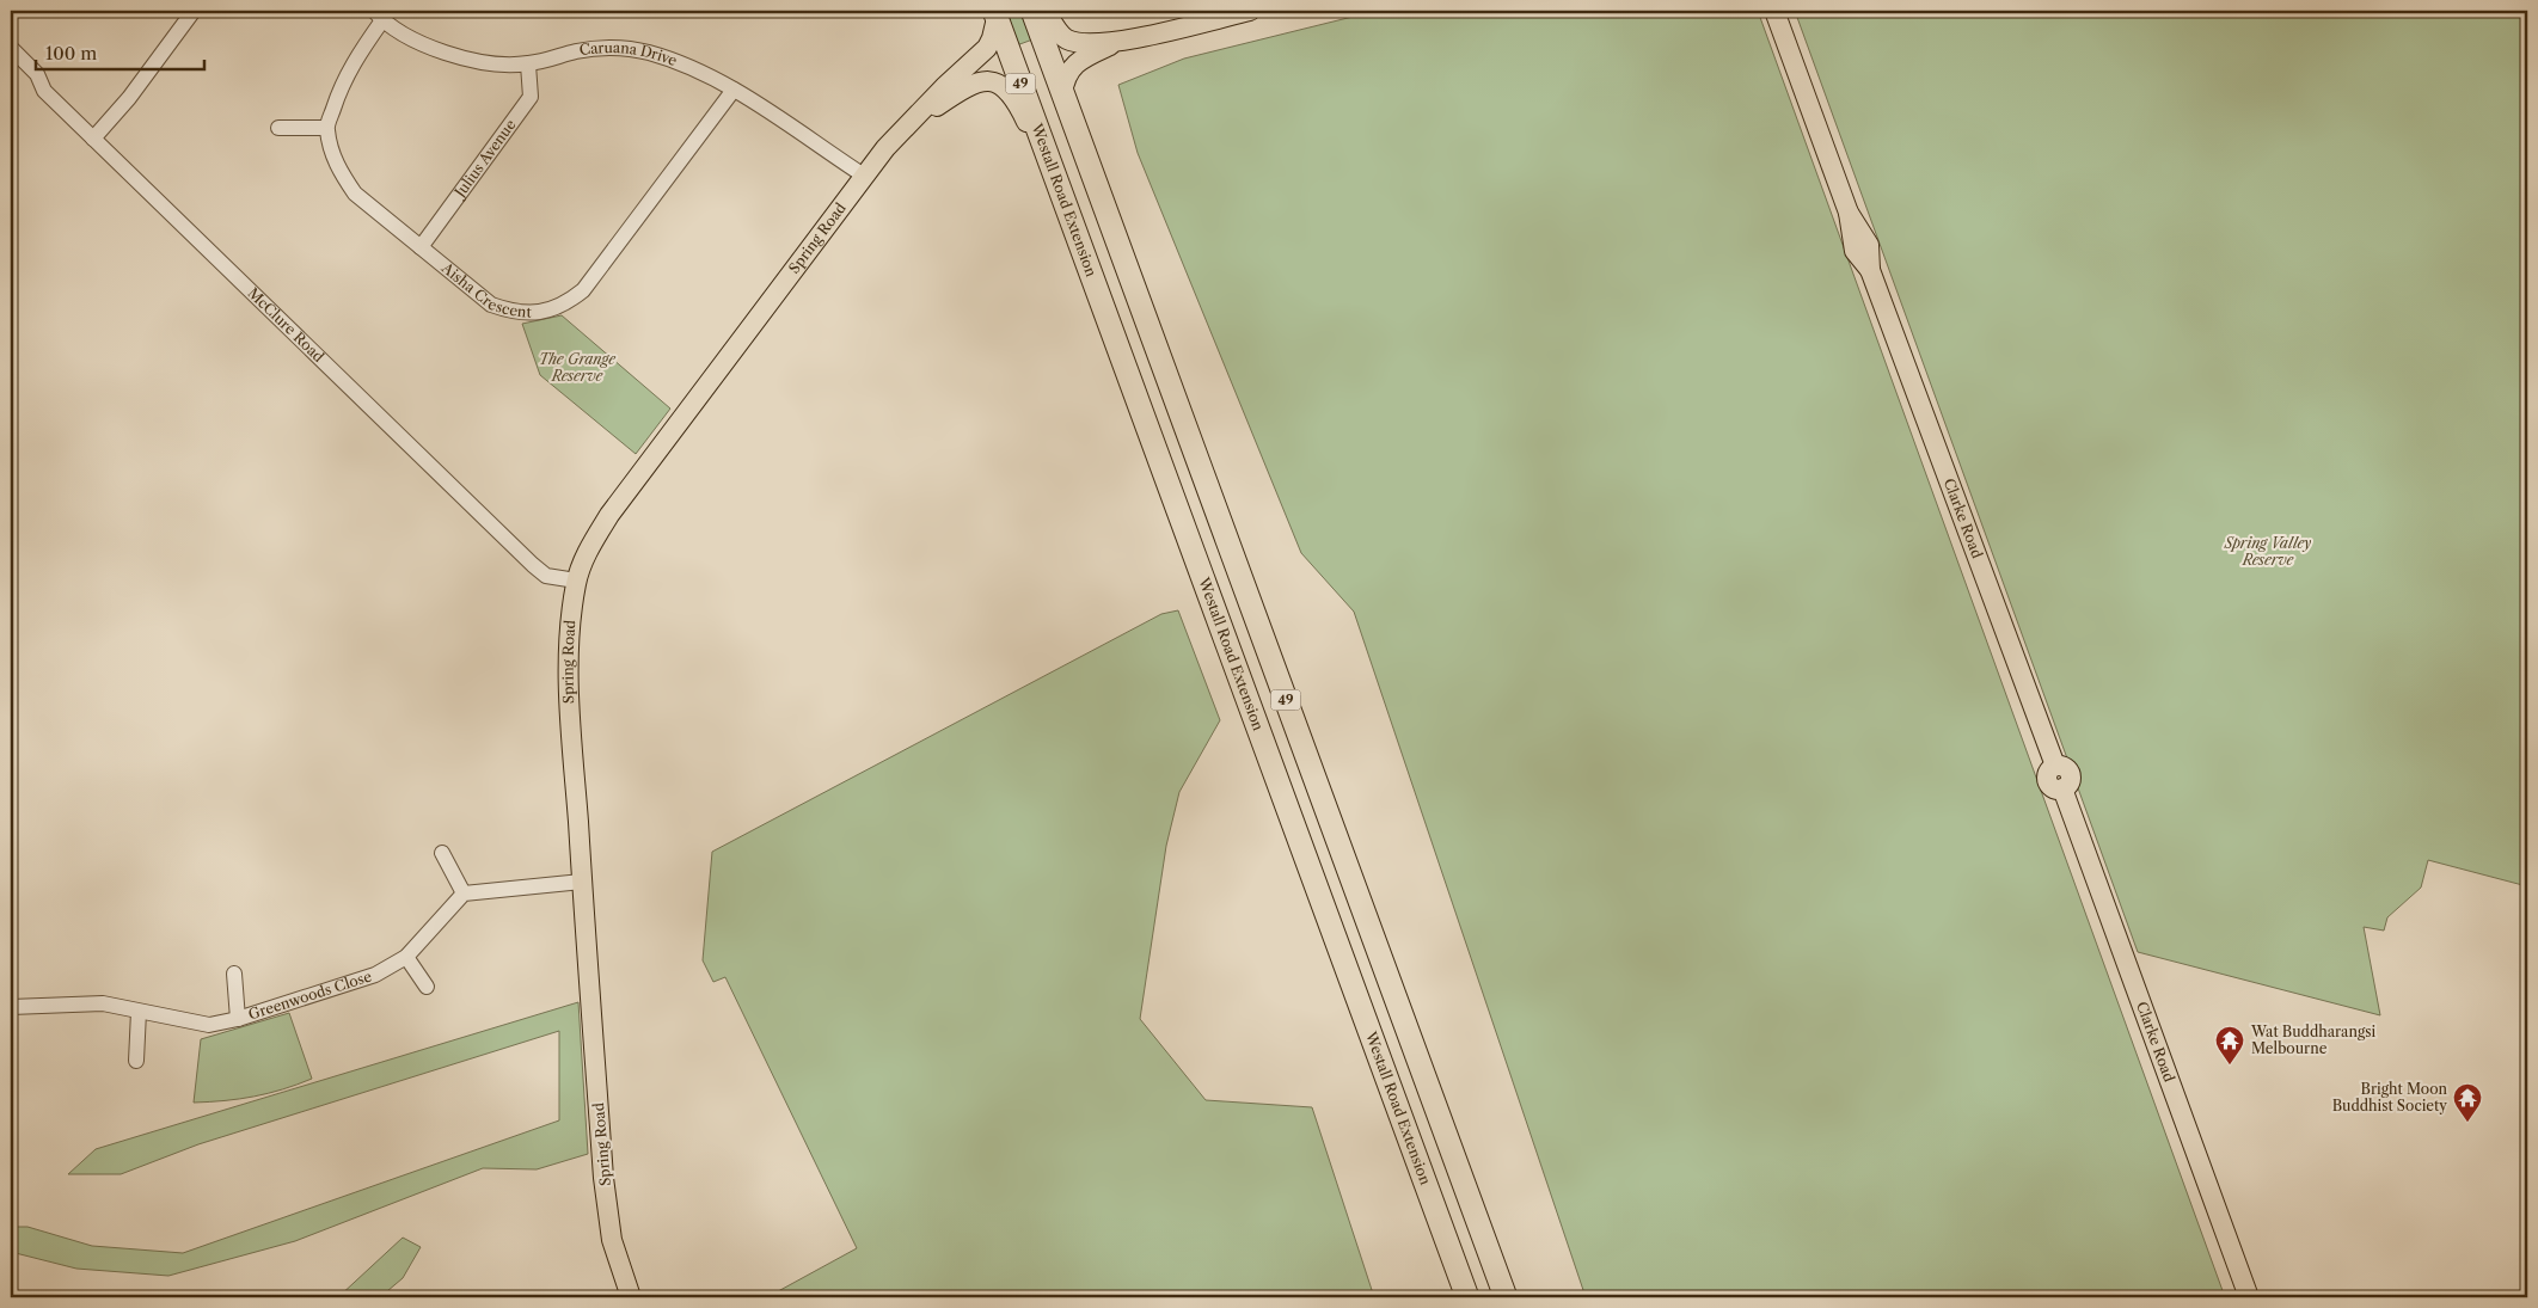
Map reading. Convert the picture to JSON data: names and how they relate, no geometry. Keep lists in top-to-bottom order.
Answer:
{
  "streets": {
    "highway": ["49", "Westall Road Extension"],
    "main road": ["Spring Road", "Clarke Road"],
    "street": [
      "Caruana Drive",
      "Julius Avenue",
      "Aisha Crescent",
      "McClure Road",
      "Greenwoods Close"
    ]
  },
  "crossings": [
    ["Caruana Drive", "Julius Avenue"],
    ["Caruana Drive", "Spring Road"],
    ["Caruana Drive", "Aisha Crescent"],
    ["Julius Avenue", "Aisha Crescent"],
    ["Westall Road Extension", "Spring Road"],
    ["Spring Road", "McClure Road"]
  ],
  "parks": ["The Grange Reserve", "Spring Valley Reserve"],
  "places": {
    "temple": ["Wat Buddharangsi Melbourne", "Bright Moon Buddhist Society"]
  },
  "scale_bar": "100 m"
}
